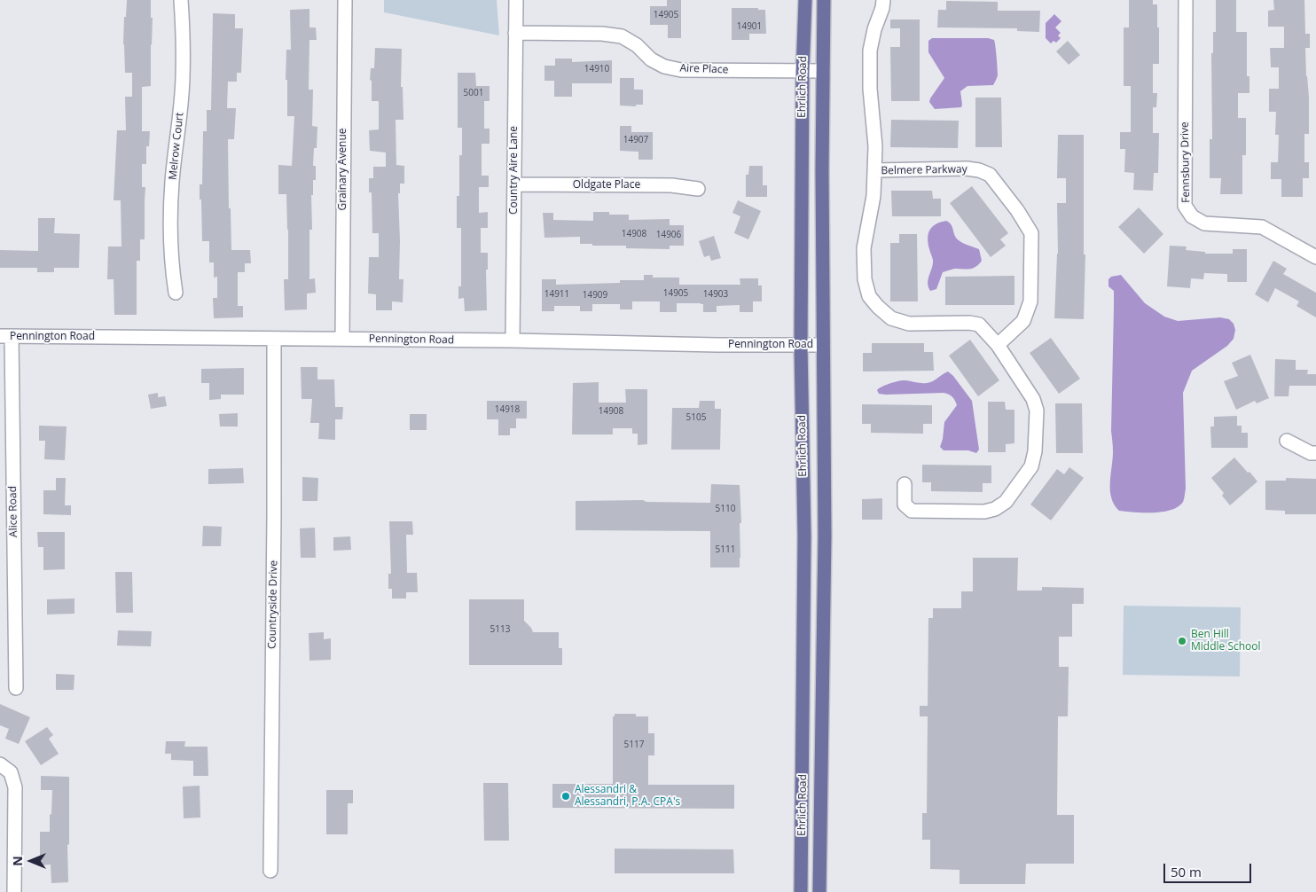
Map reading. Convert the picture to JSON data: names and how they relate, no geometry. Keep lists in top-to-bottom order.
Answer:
{
  "streets": {
    "main road": ["Ehrlich Road"],
    "street": [
      "Aire Place",
      "Melrow Court",
      "Fennsbury Drive",
      "Grainary Avenue",
      "Country Aire Lane",
      "Belmere Parkway",
      "Oldgate Place",
      "Pennington Road",
      "Alice Road",
      "Countryside Drive"
    ]
  },
  "crossings": [
    ["Aire Place", "Ehrlich Road"],
    ["Aire Place", "Country Aire Lane"],
    ["Ehrlich Road", "Pennington Road"],
    ["Grainary Avenue", "Pennington Road"],
    ["Country Aire Lane", "Oldgate Place"],
    ["Country Aire Lane", "Pennington Road"],
    ["Pennington Road", "Alice Road"],
    ["Pennington Road", "Countryside Drive"]
  ],
  "places": ["Ben Hill Middle School", "Alessandri & Alessandri, P.A. CPA's"],
  "house_numbers": [
    "14905",
    "14901",
    "14910",
    "5001",
    "14907",
    "14908",
    "14906",
    "14905",
    "14911",
    "14903",
    "14909",
    "14918",
    "14908",
    "5105",
    "5110",
    "5111",
    "5113",
    "5117"
  ],
  "scale_bar": "50 m",
  "north": "left"
}
